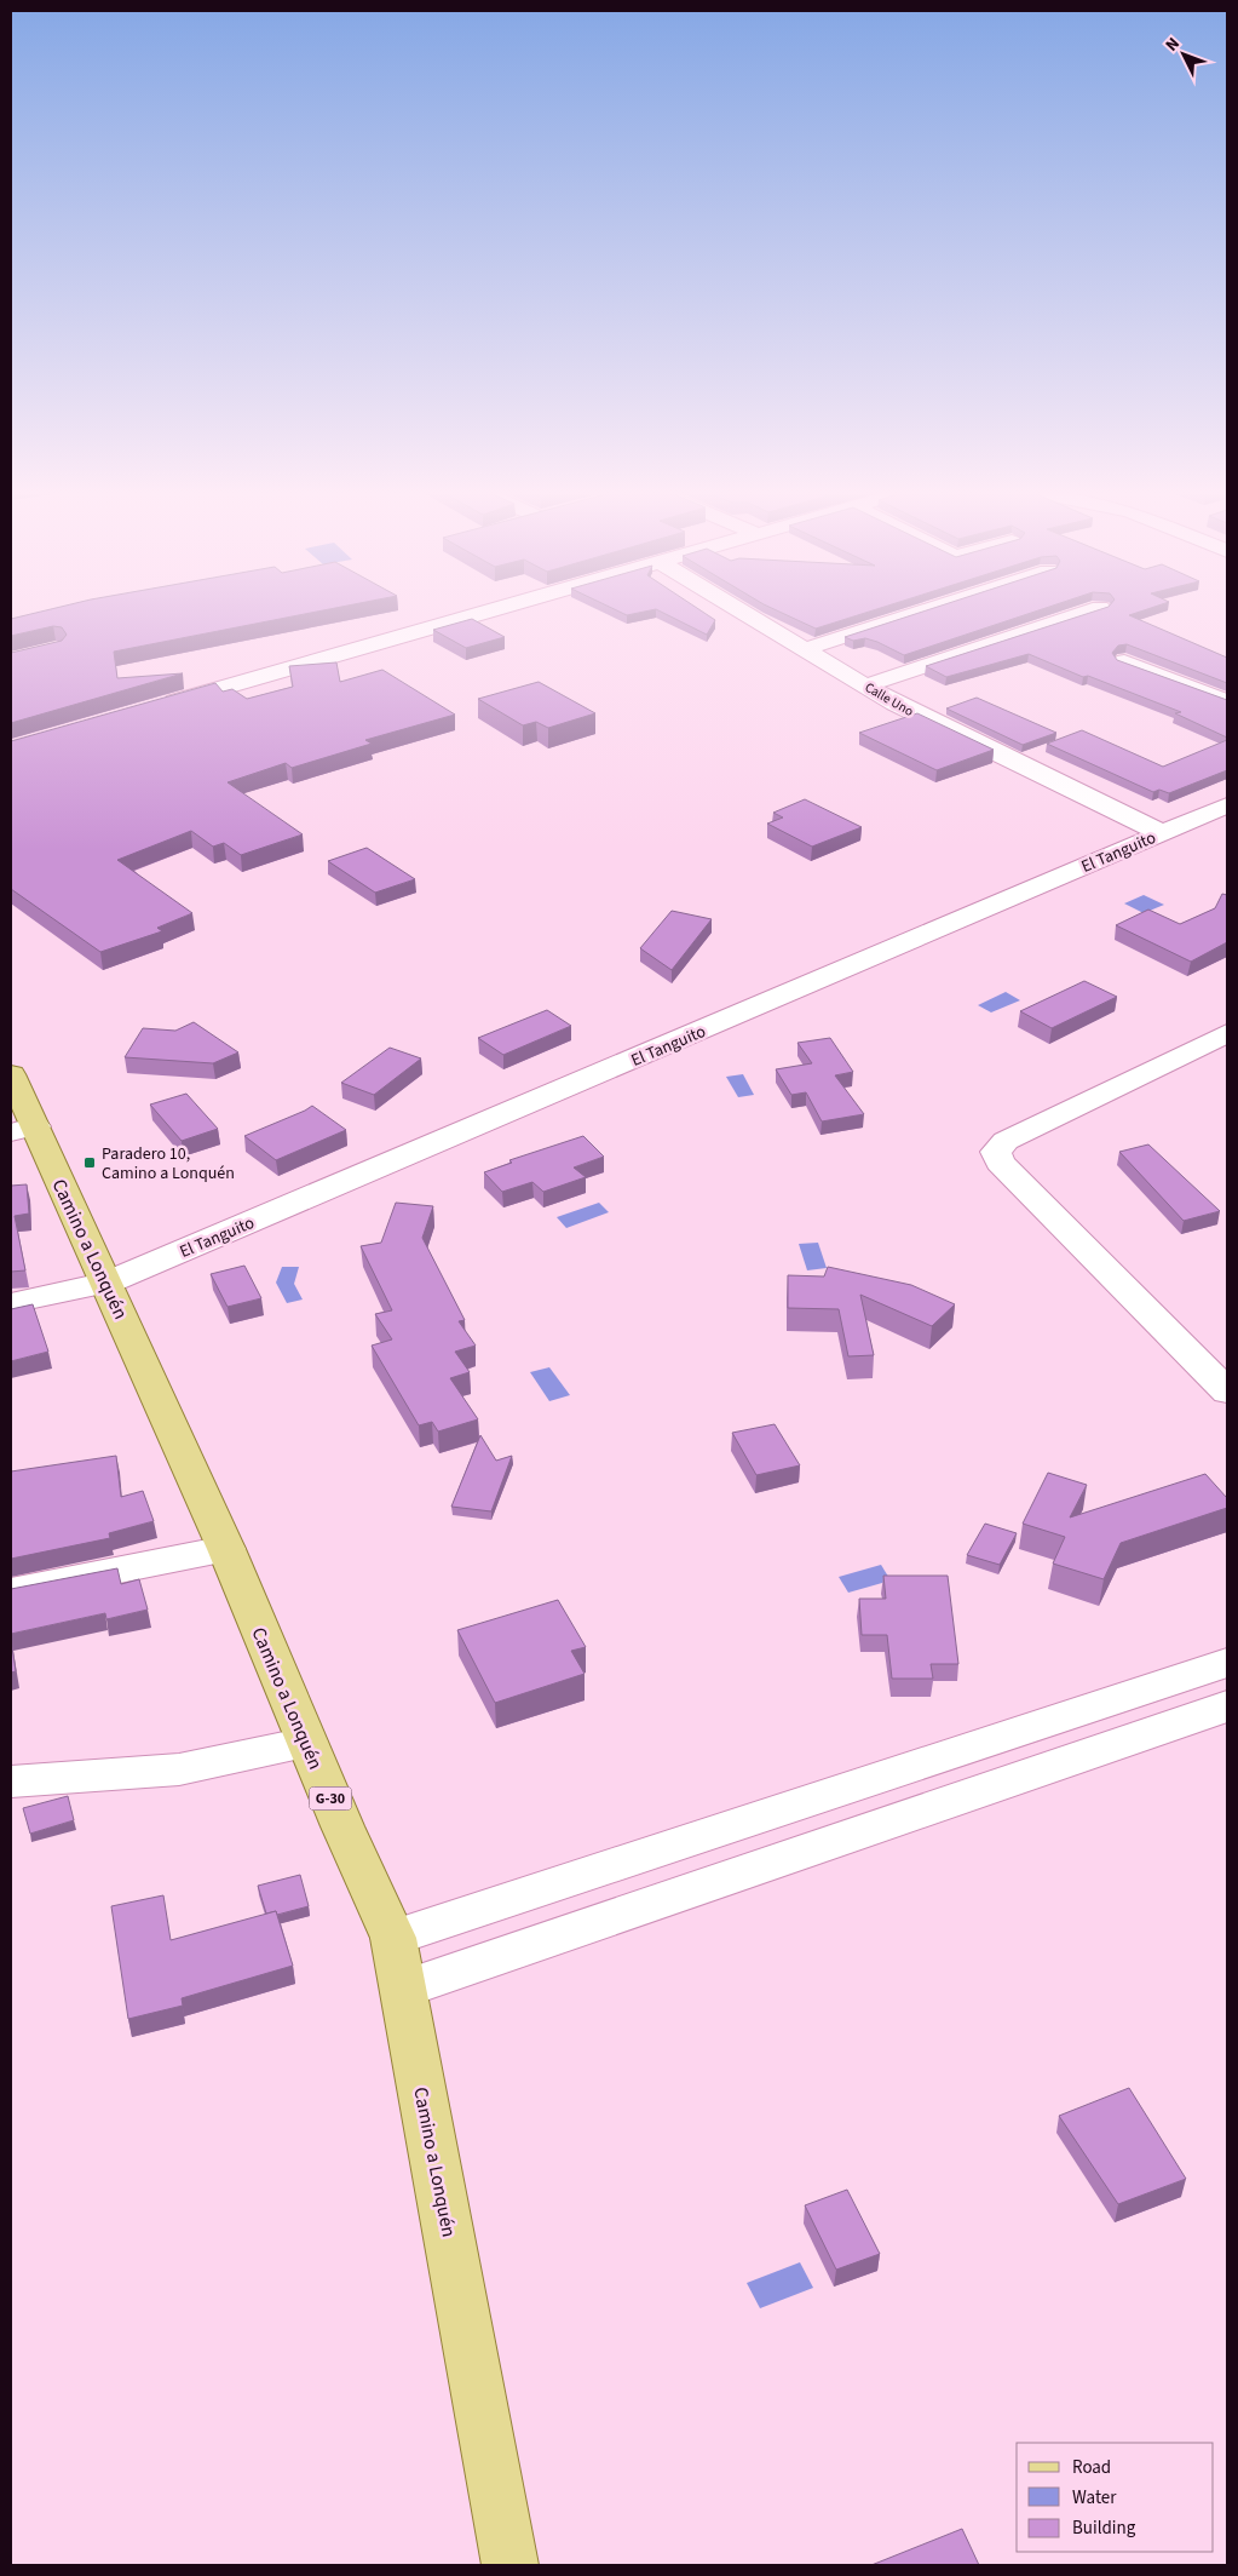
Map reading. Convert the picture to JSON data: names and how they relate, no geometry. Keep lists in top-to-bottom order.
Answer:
{
  "streets": {
    "main road": ["Camino a Lonquén", "G-30"],
    "street": ["Calle Uno", "El Tanguito"]
  },
  "crossings": [
    ["Calle Uno", "El Tanguito"],
    ["El Tanguito", "Camino a Lonquén"]
  ],
  "places": {
    "transit": ["Paradero 10, Camino a Lonquén"]
  },
  "legend": ["Road", "Water", "Building"],
  "north": "top left"
}
